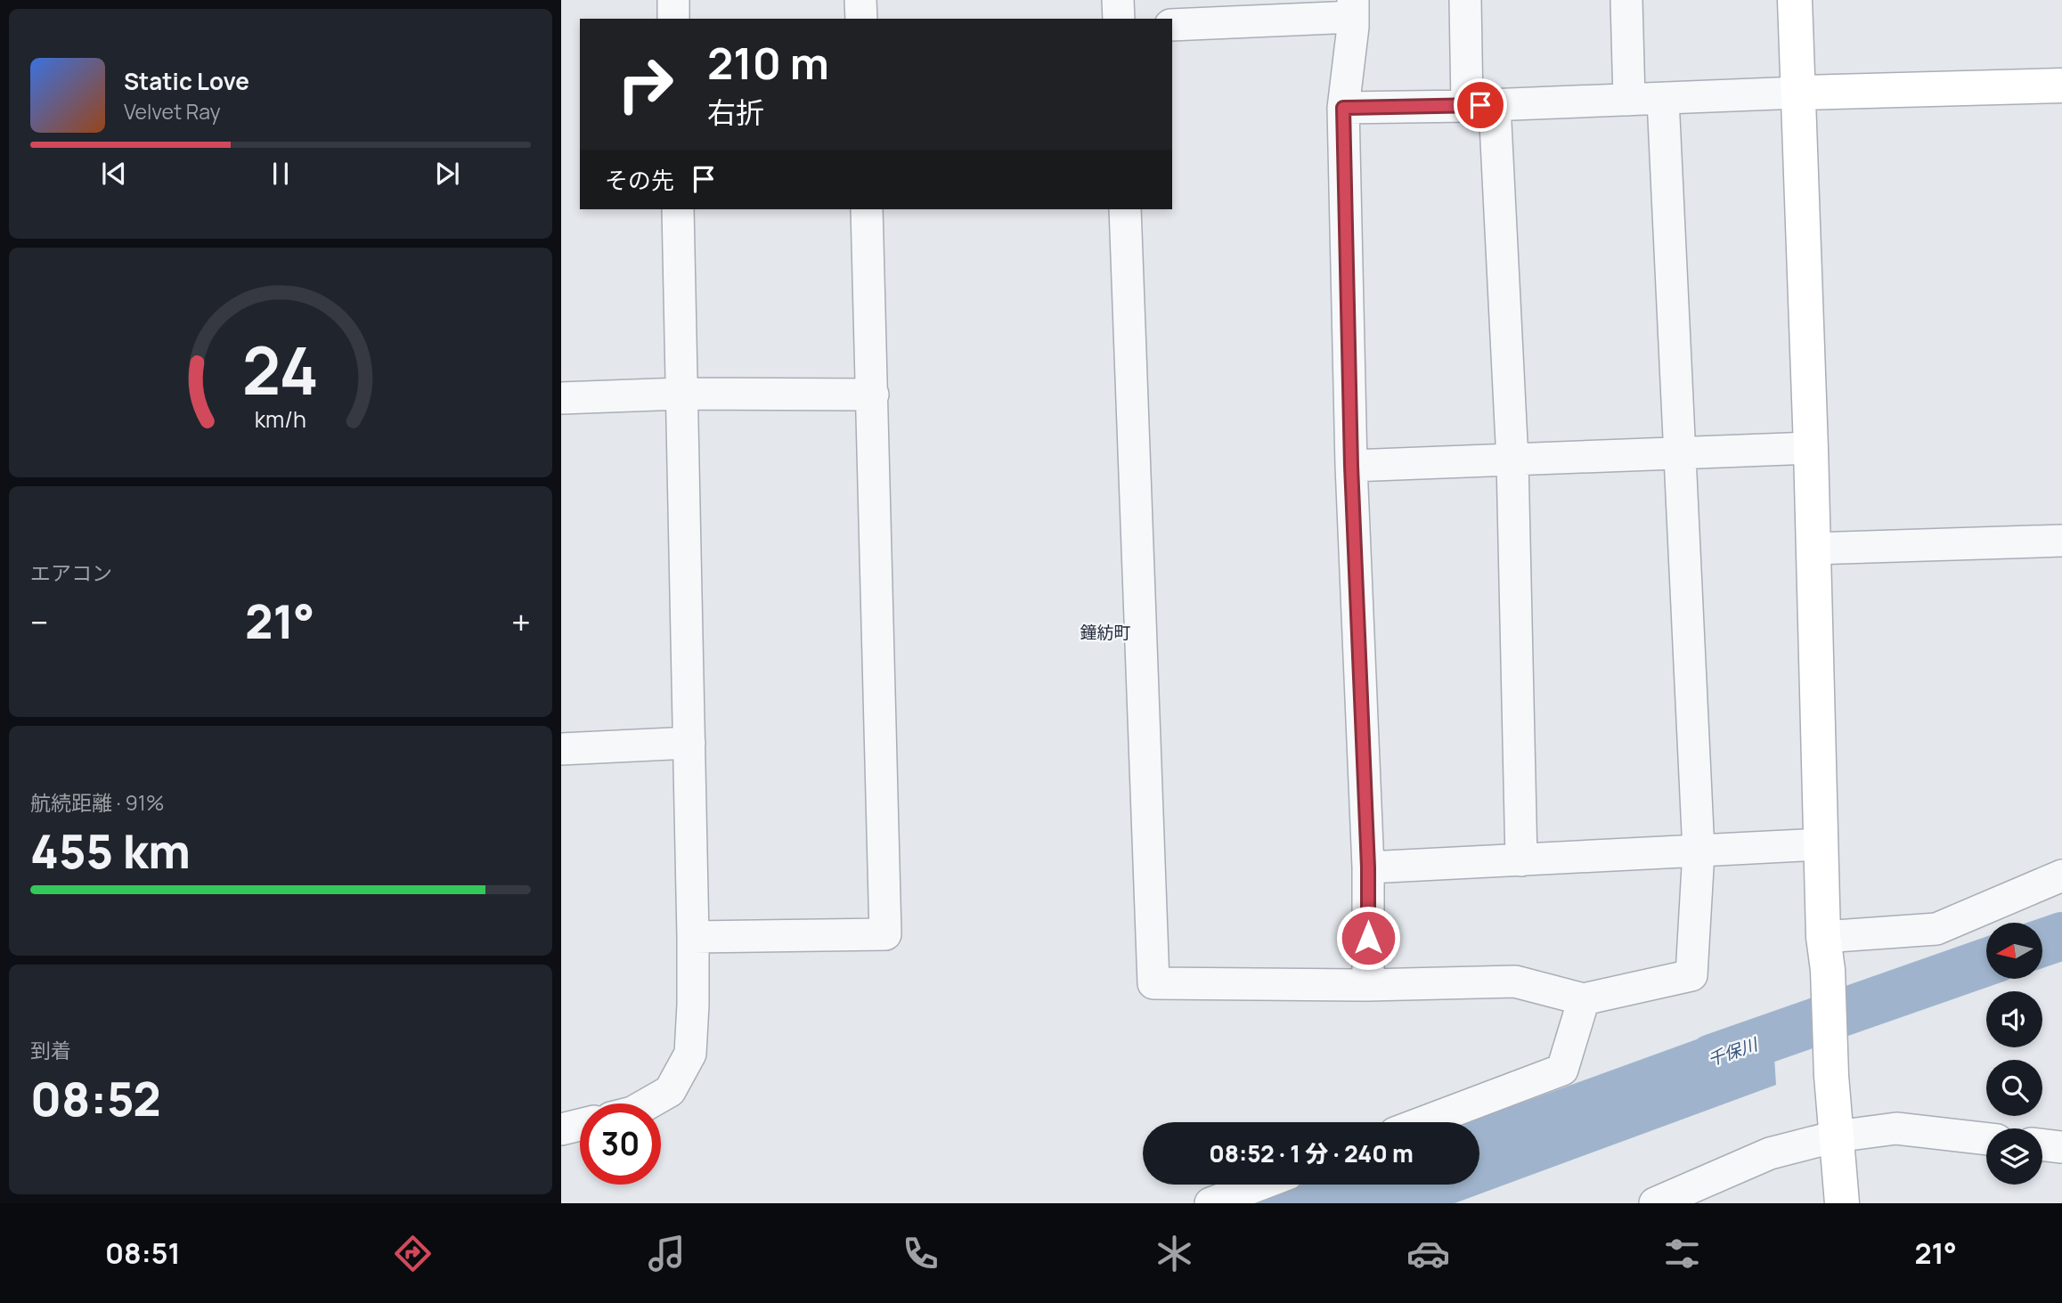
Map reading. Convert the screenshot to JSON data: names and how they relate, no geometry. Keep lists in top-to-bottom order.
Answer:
{
  "districts": ["鐘紡町"],
  "water": ["千保川"],
  "north": "left",
  "page": {
    "turn": ["210 m", "右折"],
    "song": ["Static Love", "Velvet Ray"],
    "then": "その先",
    "tile": [
      "エアコン",
      ["航続距離 · 91%", "455 km"],
      ["到着", "08:52"]
    ],
    "heat": ["−", "21°", "+"],
    "limit": "30",
    "trip": "08:52 · 1 分 · 240 m",
    "tabs": ["08:51", "21°"],
    "gauge": ["24", "km/h"]
  }
}
